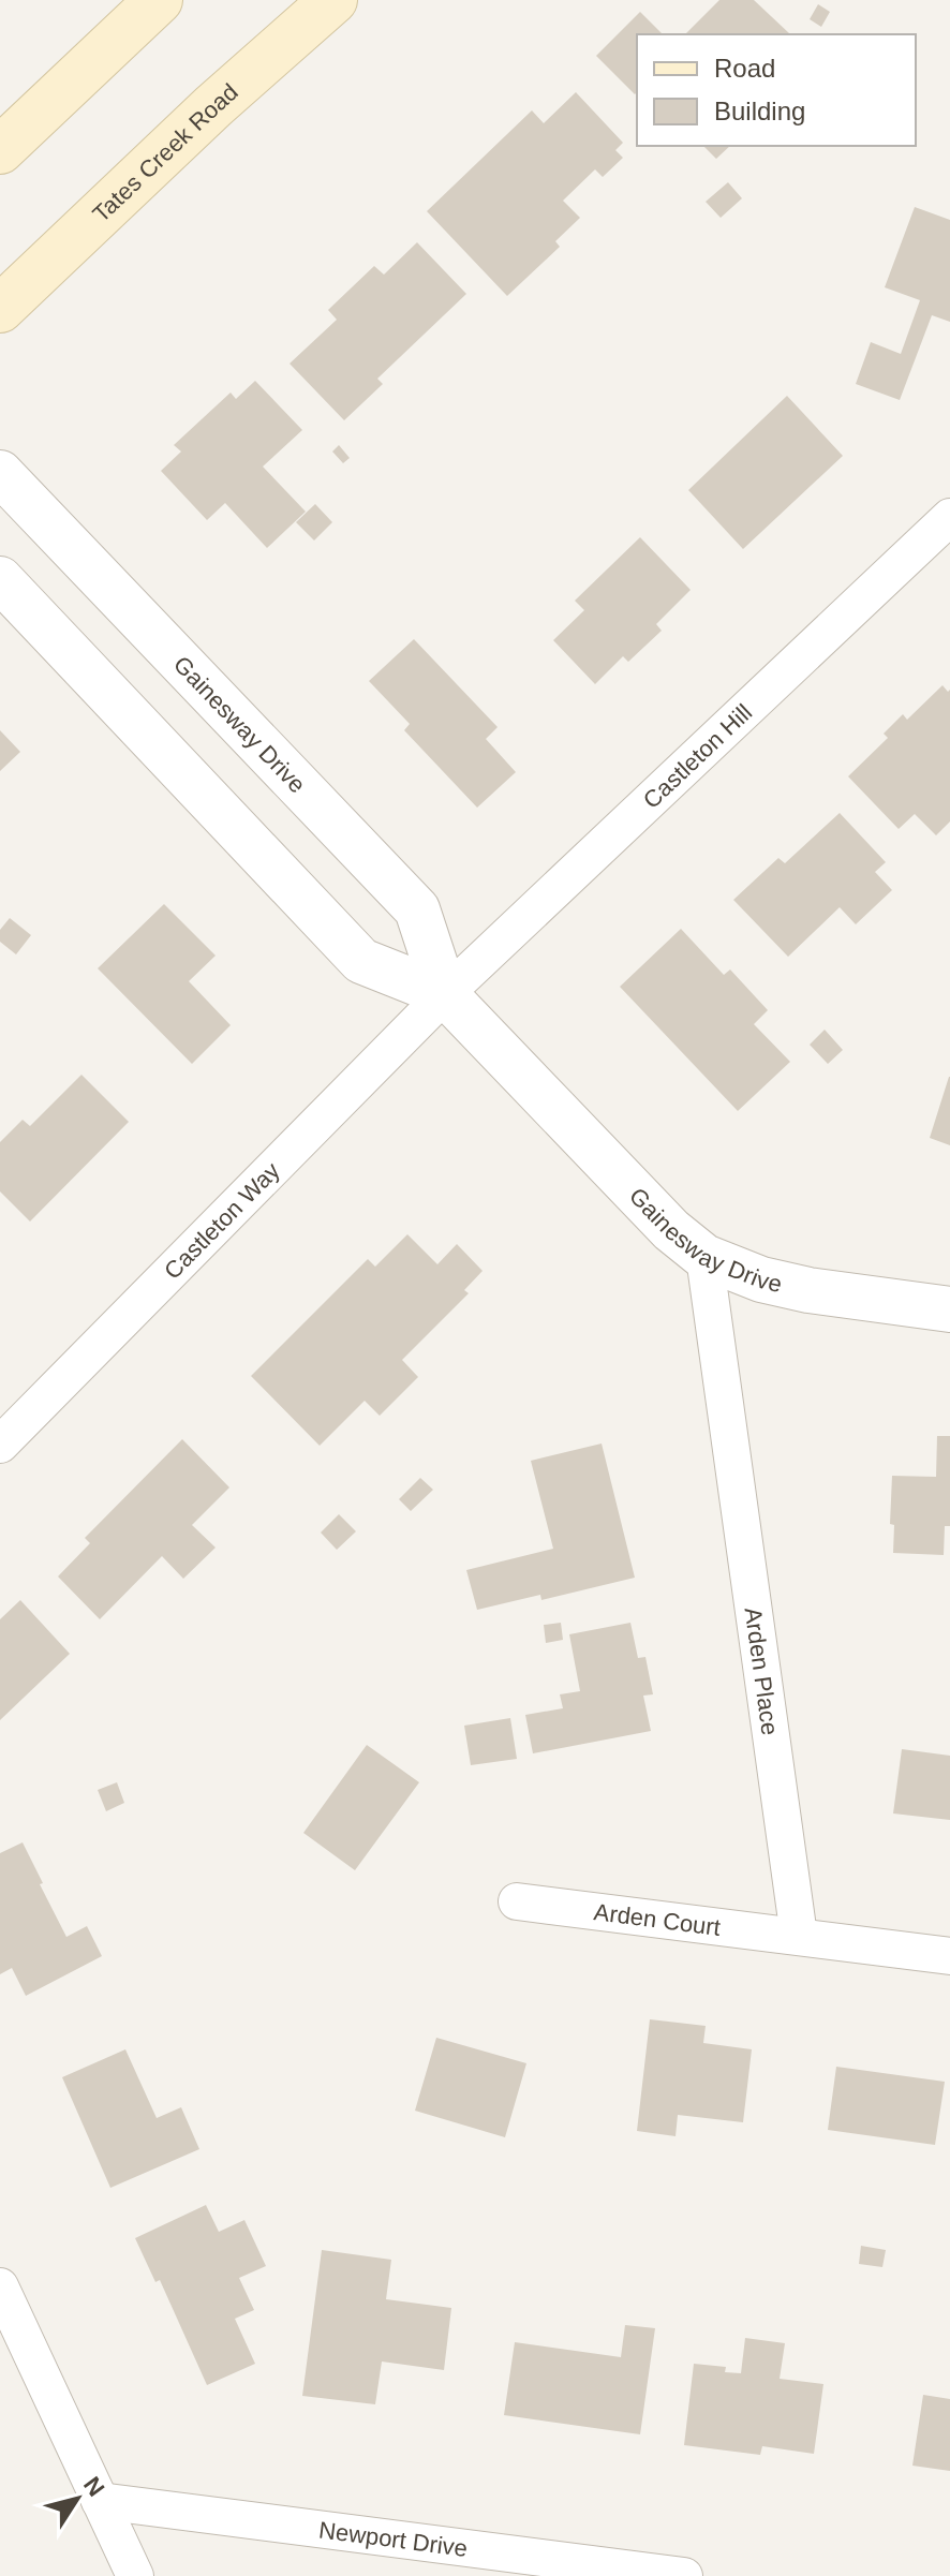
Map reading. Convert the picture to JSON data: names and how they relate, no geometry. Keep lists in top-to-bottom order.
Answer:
{
  "streets": {
    "main road": ["Tates Creek Road"],
    "street": [
      "Gainesway Drive",
      "Castleton Hill",
      "Castleton Way",
      "Arden Place",
      "Arden Court",
      "Newport Drive"
    ]
  },
  "crossings": [
    ["Gainesway Drive", "Castleton Hill"],
    ["Gainesway Drive", "Castleton Way"],
    ["Gainesway Drive", "Arden Place"],
    ["Castleton Hill", "Castleton Way"],
    ["Arden Place", "Arden Court"]
  ],
  "legend": ["Road", "Building"],
  "north": "top right"
}
